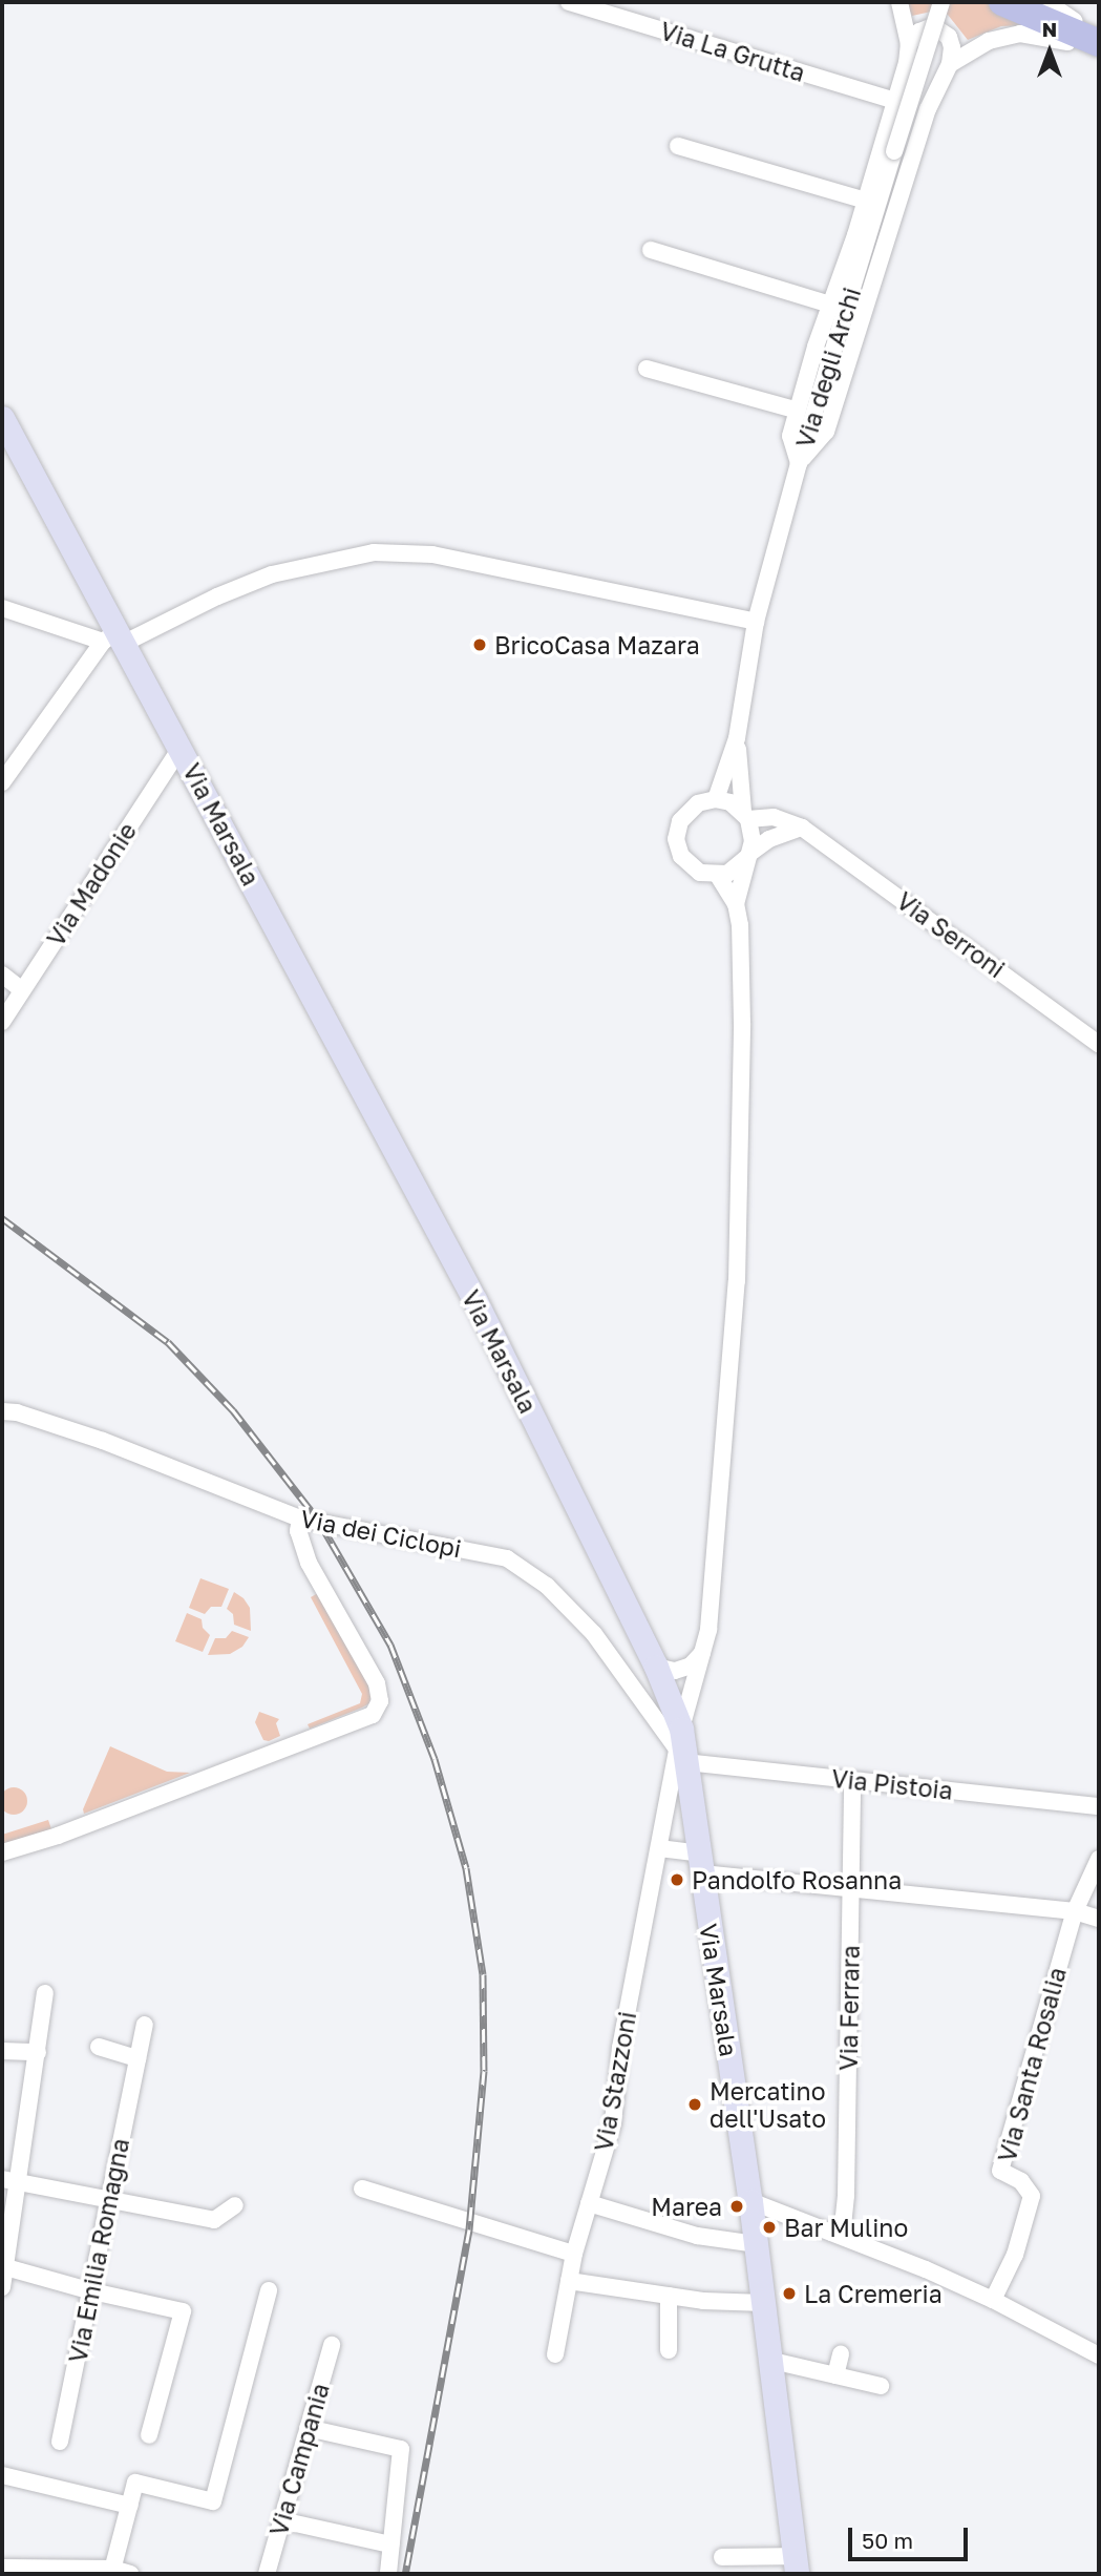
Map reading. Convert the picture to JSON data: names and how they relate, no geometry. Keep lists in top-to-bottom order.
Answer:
{
  "streets": {
    "main road": ["Via Marsala"],
    "street": [
      "Via La Grutta",
      "Via degli Archi",
      "Via Madonie",
      "Via Serroni",
      "Via dei Ciclopi",
      "Via Pistoia",
      "Via Ferrara",
      "Via Santa Rosalia",
      "Via Stazzoni",
      "Via Emilia Romagna",
      "Via Campania"
    ]
  },
  "crossings": [
    ["Via degli Archi", "Via Serroni"],
    ["Via Marsala", "Via Madonie"],
    ["Via Marsala", "Via dei Ciclopi"],
    ["Via Marsala", "Via Pistoia"],
    ["Via Marsala", "Via Stazzoni"],
    ["Via dei Ciclopi", "Via Pistoia"],
    ["Via dei Ciclopi", "Via Stazzoni"],
    ["Via Pistoia", "Via Ferrara"],
    ["Via Pistoia", "Via Stazzoni"]
  ],
  "places": [
    "BricoCasa Mazara",
    "Pandolfo Rosanna",
    "Mercatino dell'Usato",
    "Marea",
    "Bar Mulino",
    "La Cremeria"
  ],
  "scale_bar": "50 m",
  "north": "top"
}
